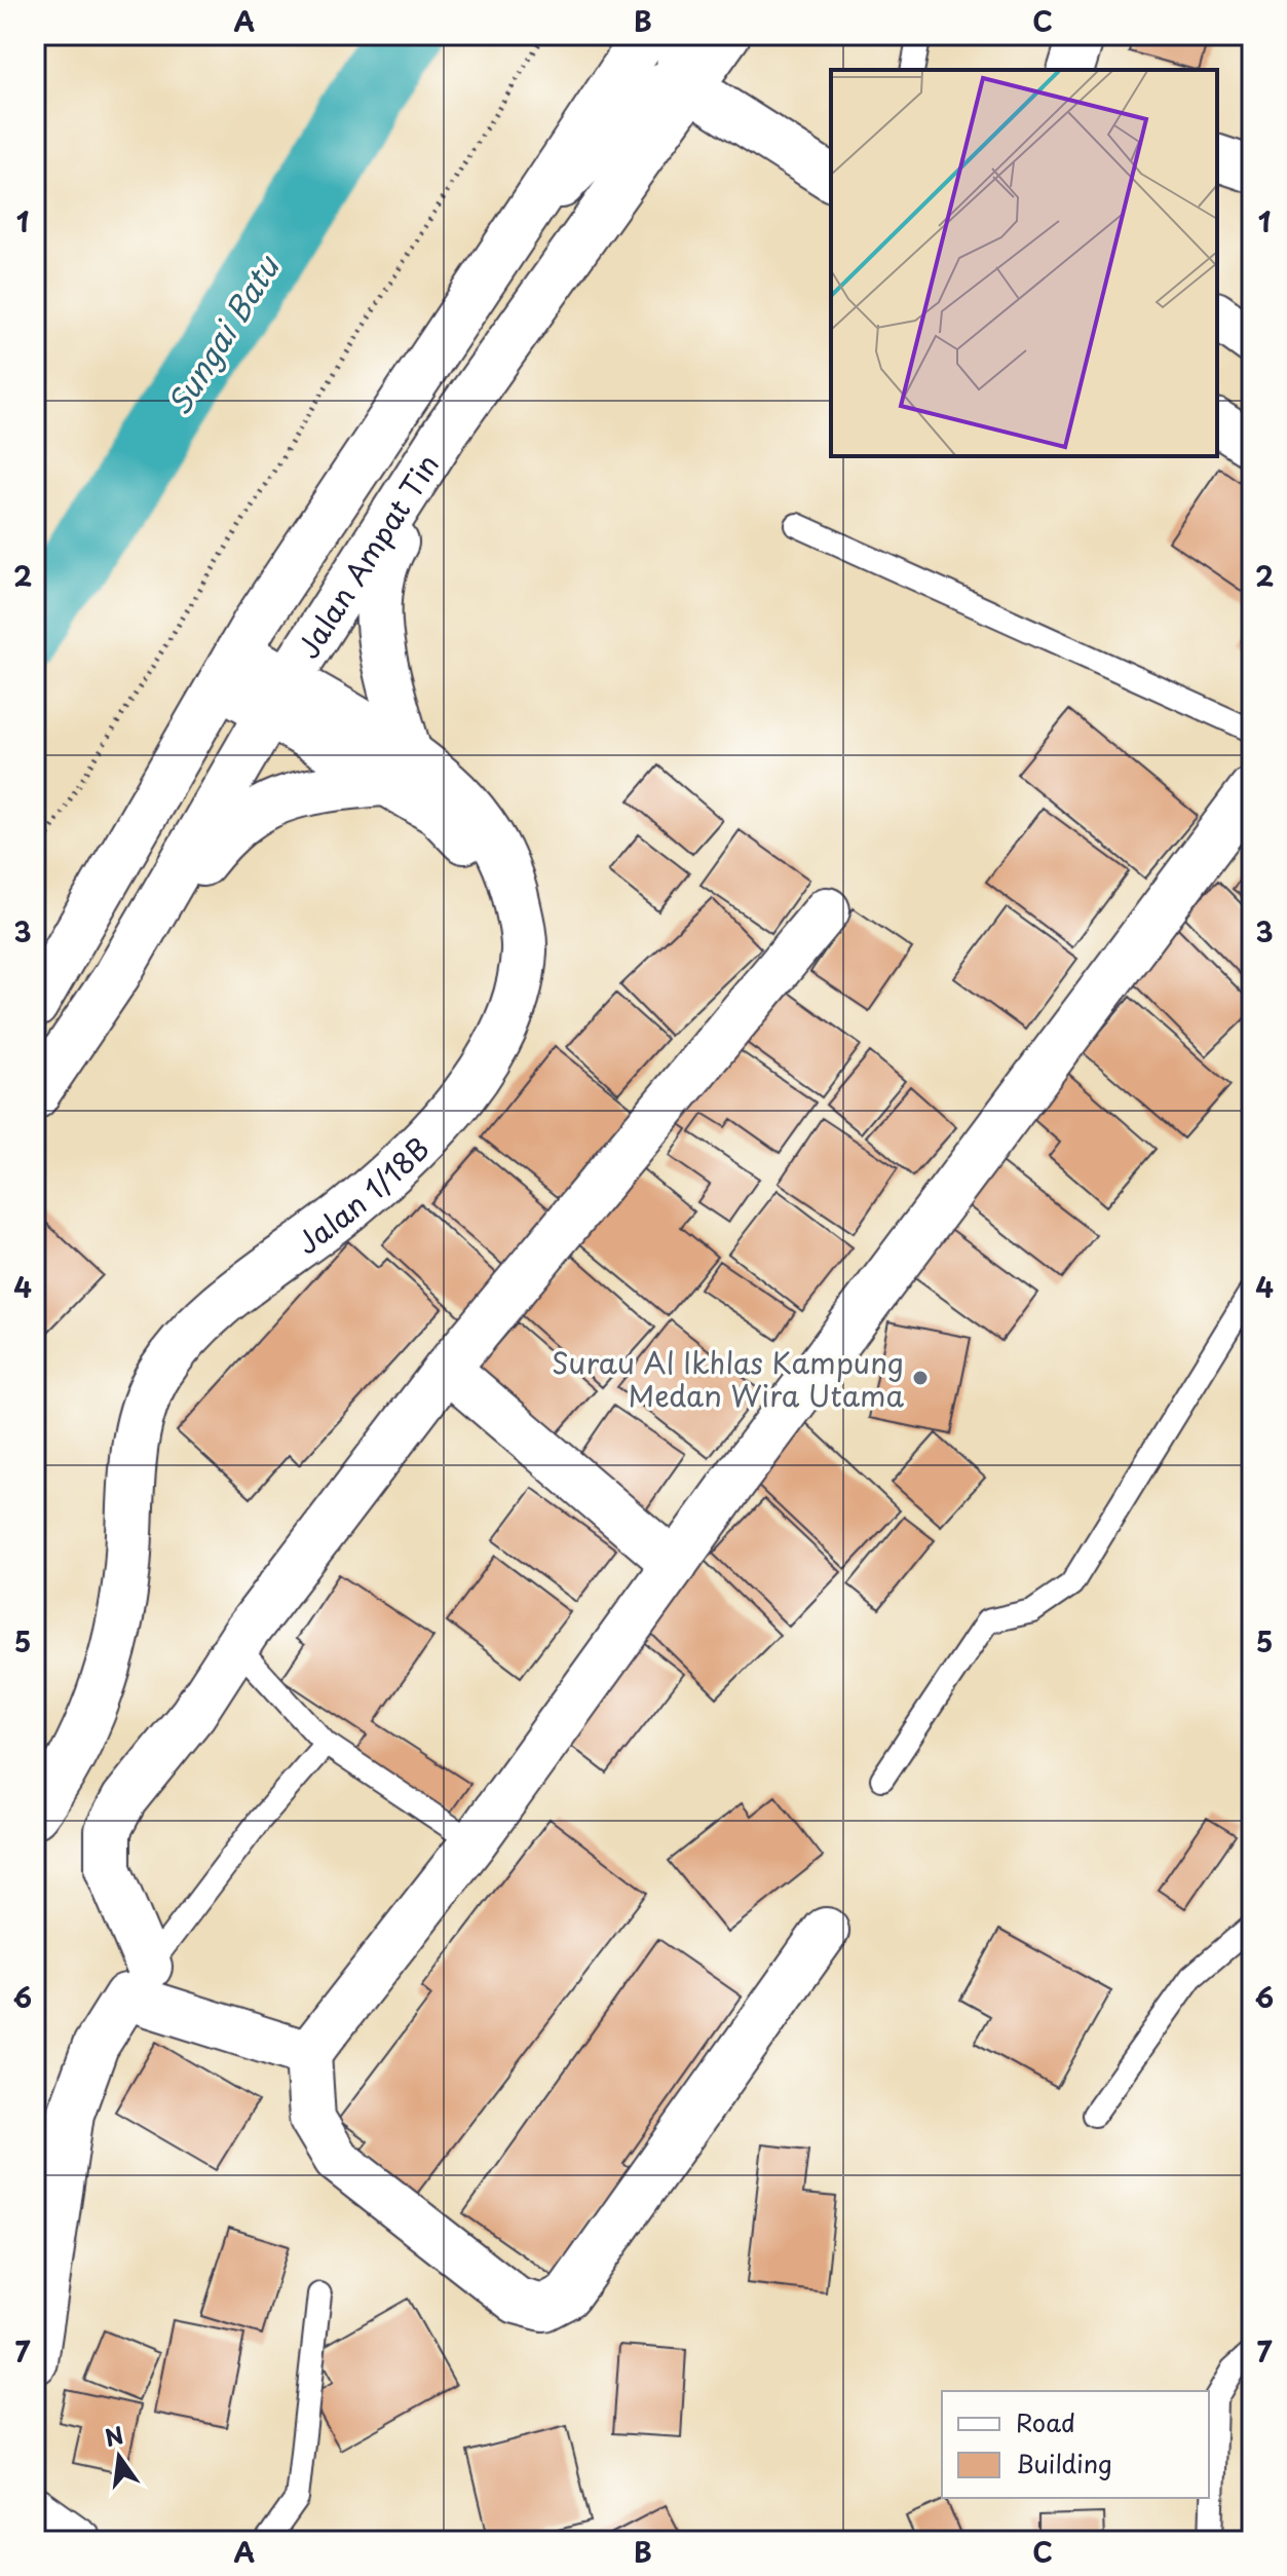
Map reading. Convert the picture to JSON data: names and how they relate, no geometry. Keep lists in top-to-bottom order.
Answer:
{
  "streets": {
    "street": ["Jalan Ampat Tin", "Jalan 1/18B"]
  },
  "crossings": [
    ["Jalan Ampat Tin", "Jalan 1/18B"]
  ],
  "water": ["Sungai Batu"],
  "places": ["Surau Al Ikhlas Kampung Medan Wira Utama"],
  "legend": ["Road", "Building"],
  "north": "top",
  "grid": {
    "columns": ["A", "B", "C"],
    "rows": [
      "1",
      "2",
      "3",
      "4",
      "5",
      "6",
      "7"
    ]
  }
}
